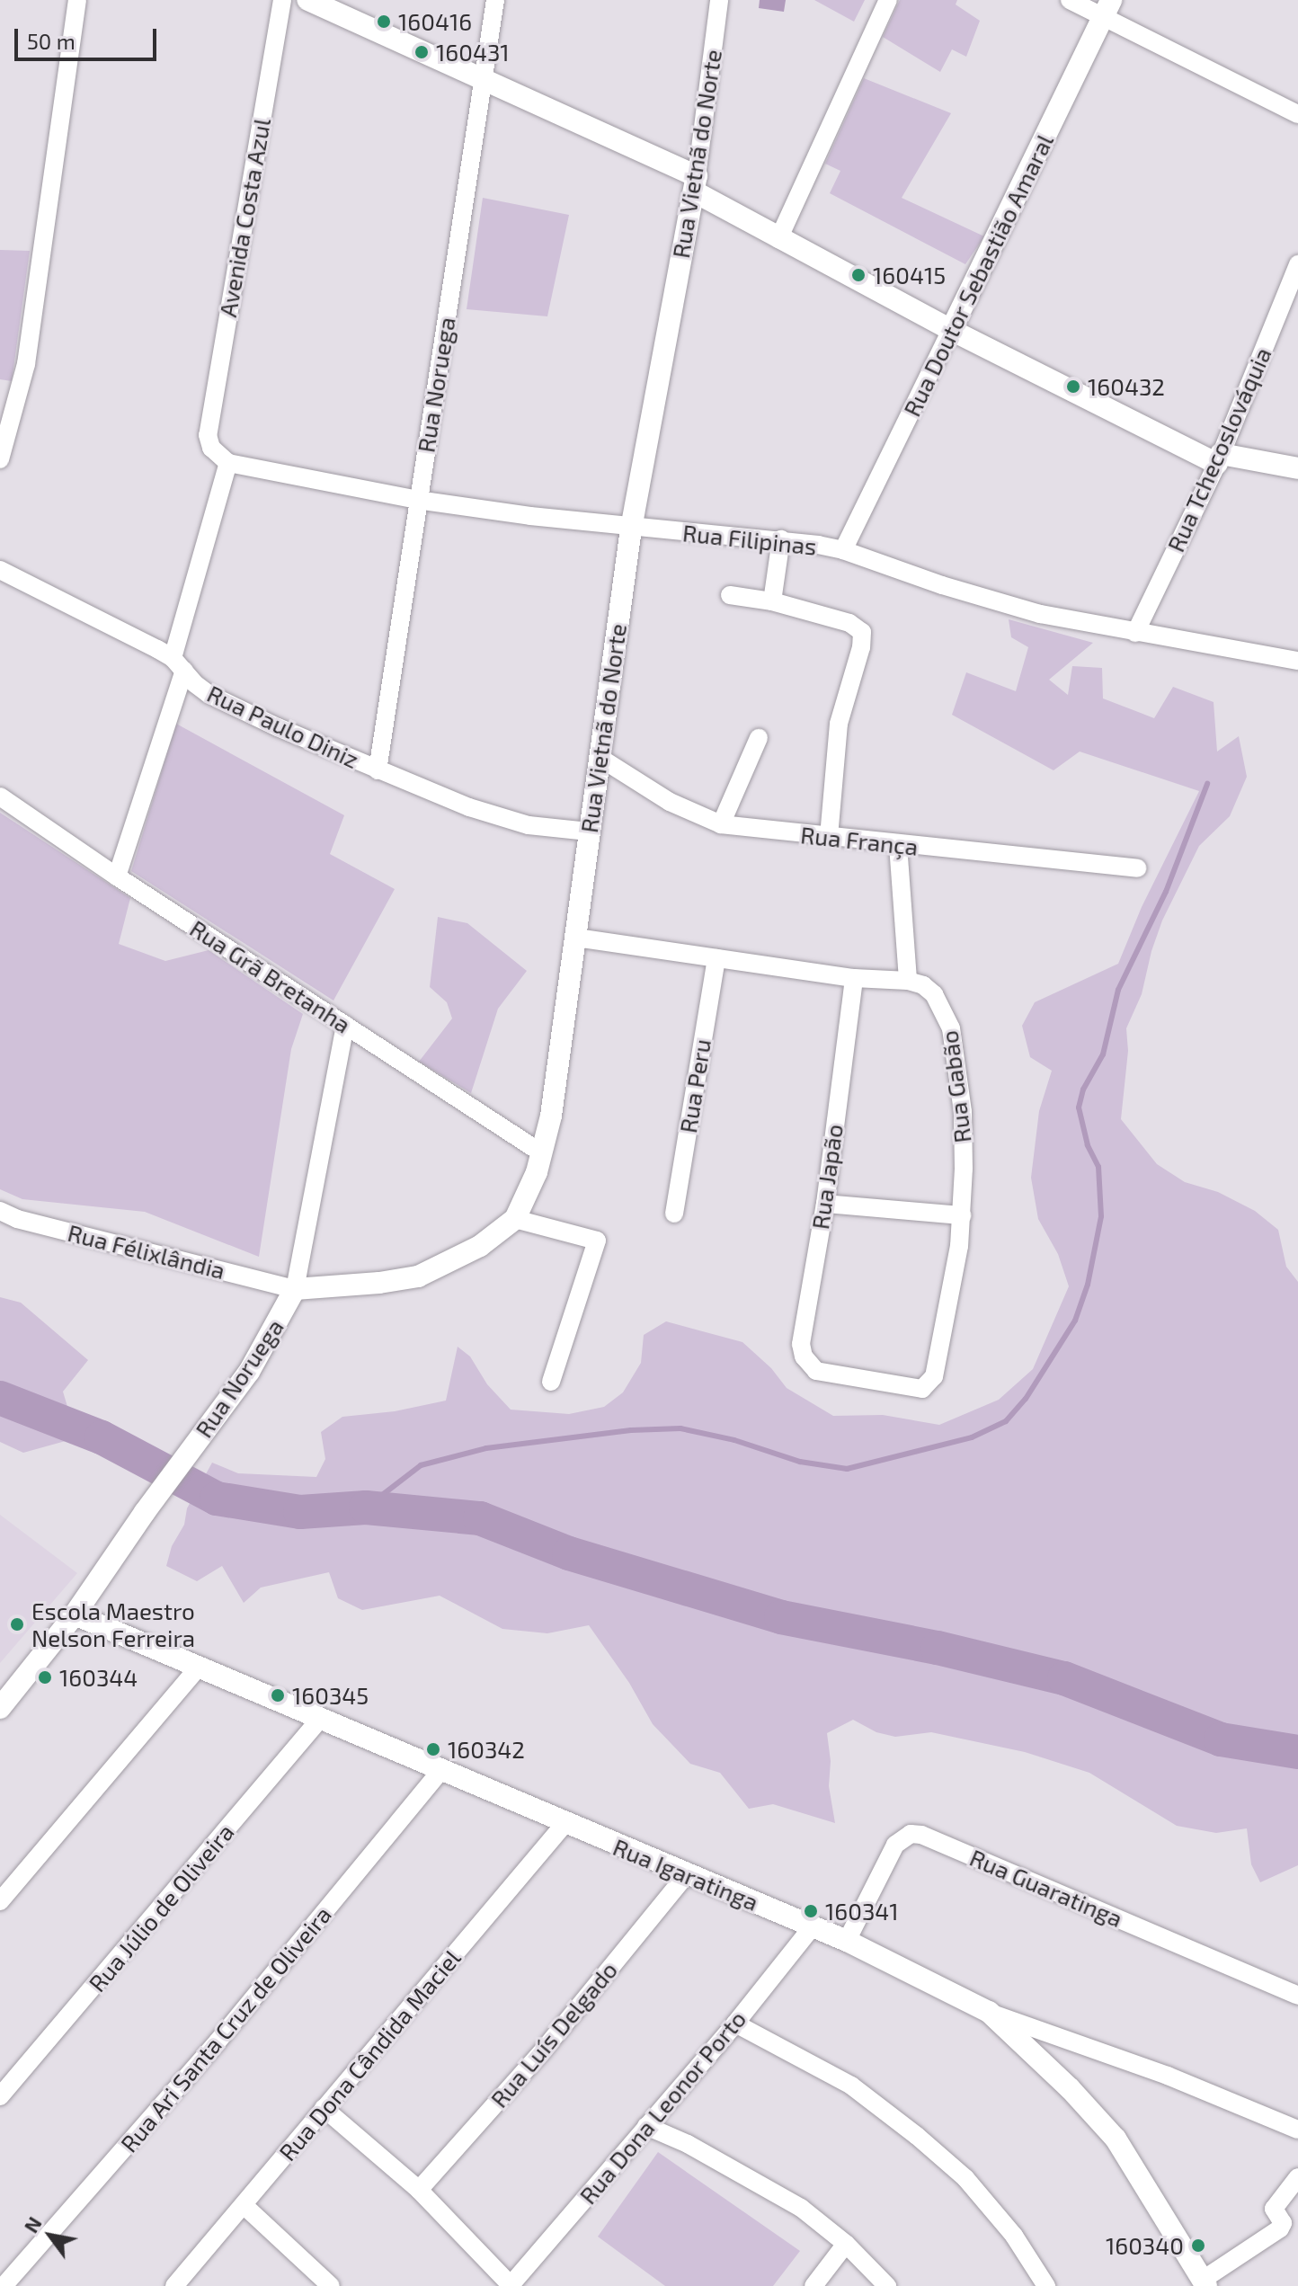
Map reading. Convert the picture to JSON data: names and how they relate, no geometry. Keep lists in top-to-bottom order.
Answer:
{
  "streets": {
    "street": [
      "Rua Vietnã do Norte",
      "Avenida Costa Azul",
      "Rua Doutor Sebastião Amaral",
      "Rua Noruega",
      "Rua Tchecoslováquia",
      "Rua Filipinas",
      "Rua Paulo Diniz",
      "Rua França",
      "Rua Grã Bretanha",
      "Rua Peru",
      "Rua Gabão",
      "Rua Japão",
      "Rua Félixlândia",
      "Rua Igaratinga",
      "Rua Guaratinga",
      "Rua Júlio de Oliveira",
      "Rua Ari Santa Cruz de Oliveira",
      "Rua Luís Delgado",
      "Rua Dona Cândida Maciel",
      "Rua Dona Leonor Porto"
    ]
  },
  "crossings": [
    ["Rua Vietnã do Norte", "Rua Filipinas"],
    ["Rua Vietnã do Norte", "Rua Paulo Diniz"],
    ["Rua Vietnã do Norte", "Rua França"],
    ["Rua Vietnã do Norte", "Rua Grã Bretanha"],
    ["Avenida Costa Azul", "Rua Filipinas"],
    ["Rua Doutor Sebastião Amaral", "Rua Filipinas"],
    ["Rua Noruega", "Rua Filipinas"],
    ["Rua Noruega", "Rua Paulo Diniz"],
    ["Rua Noruega", "Rua Grã Bretanha"],
    ["Rua Noruega", "Rua Félixlândia"],
    ["Rua Noruega", "Rua Igaratinga"],
    ["Rua Tchecoslováquia", "Rua Filipinas"],
    ["Rua Gabão", "Rua Japão"],
    ["Rua Igaratinga", "Rua Guaratinga"],
    ["Rua Igaratinga", "Rua Júlio de Oliveira"],
    ["Rua Igaratinga", "Rua Ari Santa Cruz de Oliveira"],
    ["Rua Igaratinga", "Rua Luís Delgado"],
    ["Rua Igaratinga", "Rua Dona Cândida Maciel"],
    ["Rua Igaratinga", "Rua Dona Leonor Porto"]
  ],
  "places": [
    "160416",
    "160431",
    "160415",
    "160432",
    "Escola Maestro Nelson Ferreira",
    "160344",
    "160345",
    "160342",
    "160341",
    "160340"
  ],
  "scale_bar": "50 m",
  "north": "top left"
}
